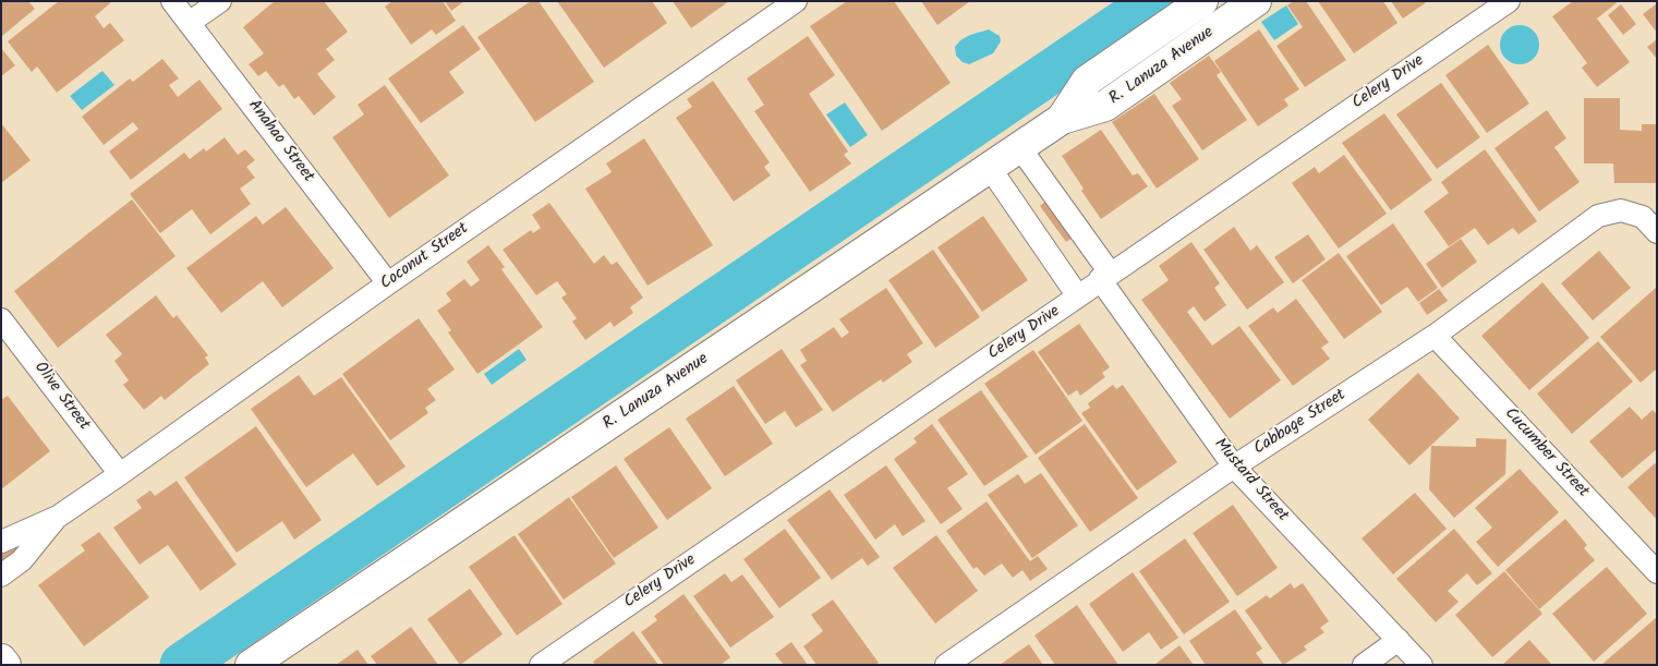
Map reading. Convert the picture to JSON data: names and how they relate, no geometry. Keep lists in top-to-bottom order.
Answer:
{
  "streets": {
    "main road": ["R. Lanuza Avenue"],
    "street": [
      "Celery Drive",
      "Anahao Street",
      "Coconut Street",
      "Olive Street",
      "Cabbage Street",
      "Cucumber Street",
      "Mustard Street"
    ]
  },
  "crossings": [
    ["R. Lanuza Avenue", "Mustard Street"],
    ["Celery Drive", "Mustard Street"],
    ["Anahao Street", "Coconut Street"],
    ["Coconut Street", "Olive Street"],
    ["Cabbage Street", "Cucumber Street"],
    ["Cabbage Street", "Mustard Street"]
  ]
}
